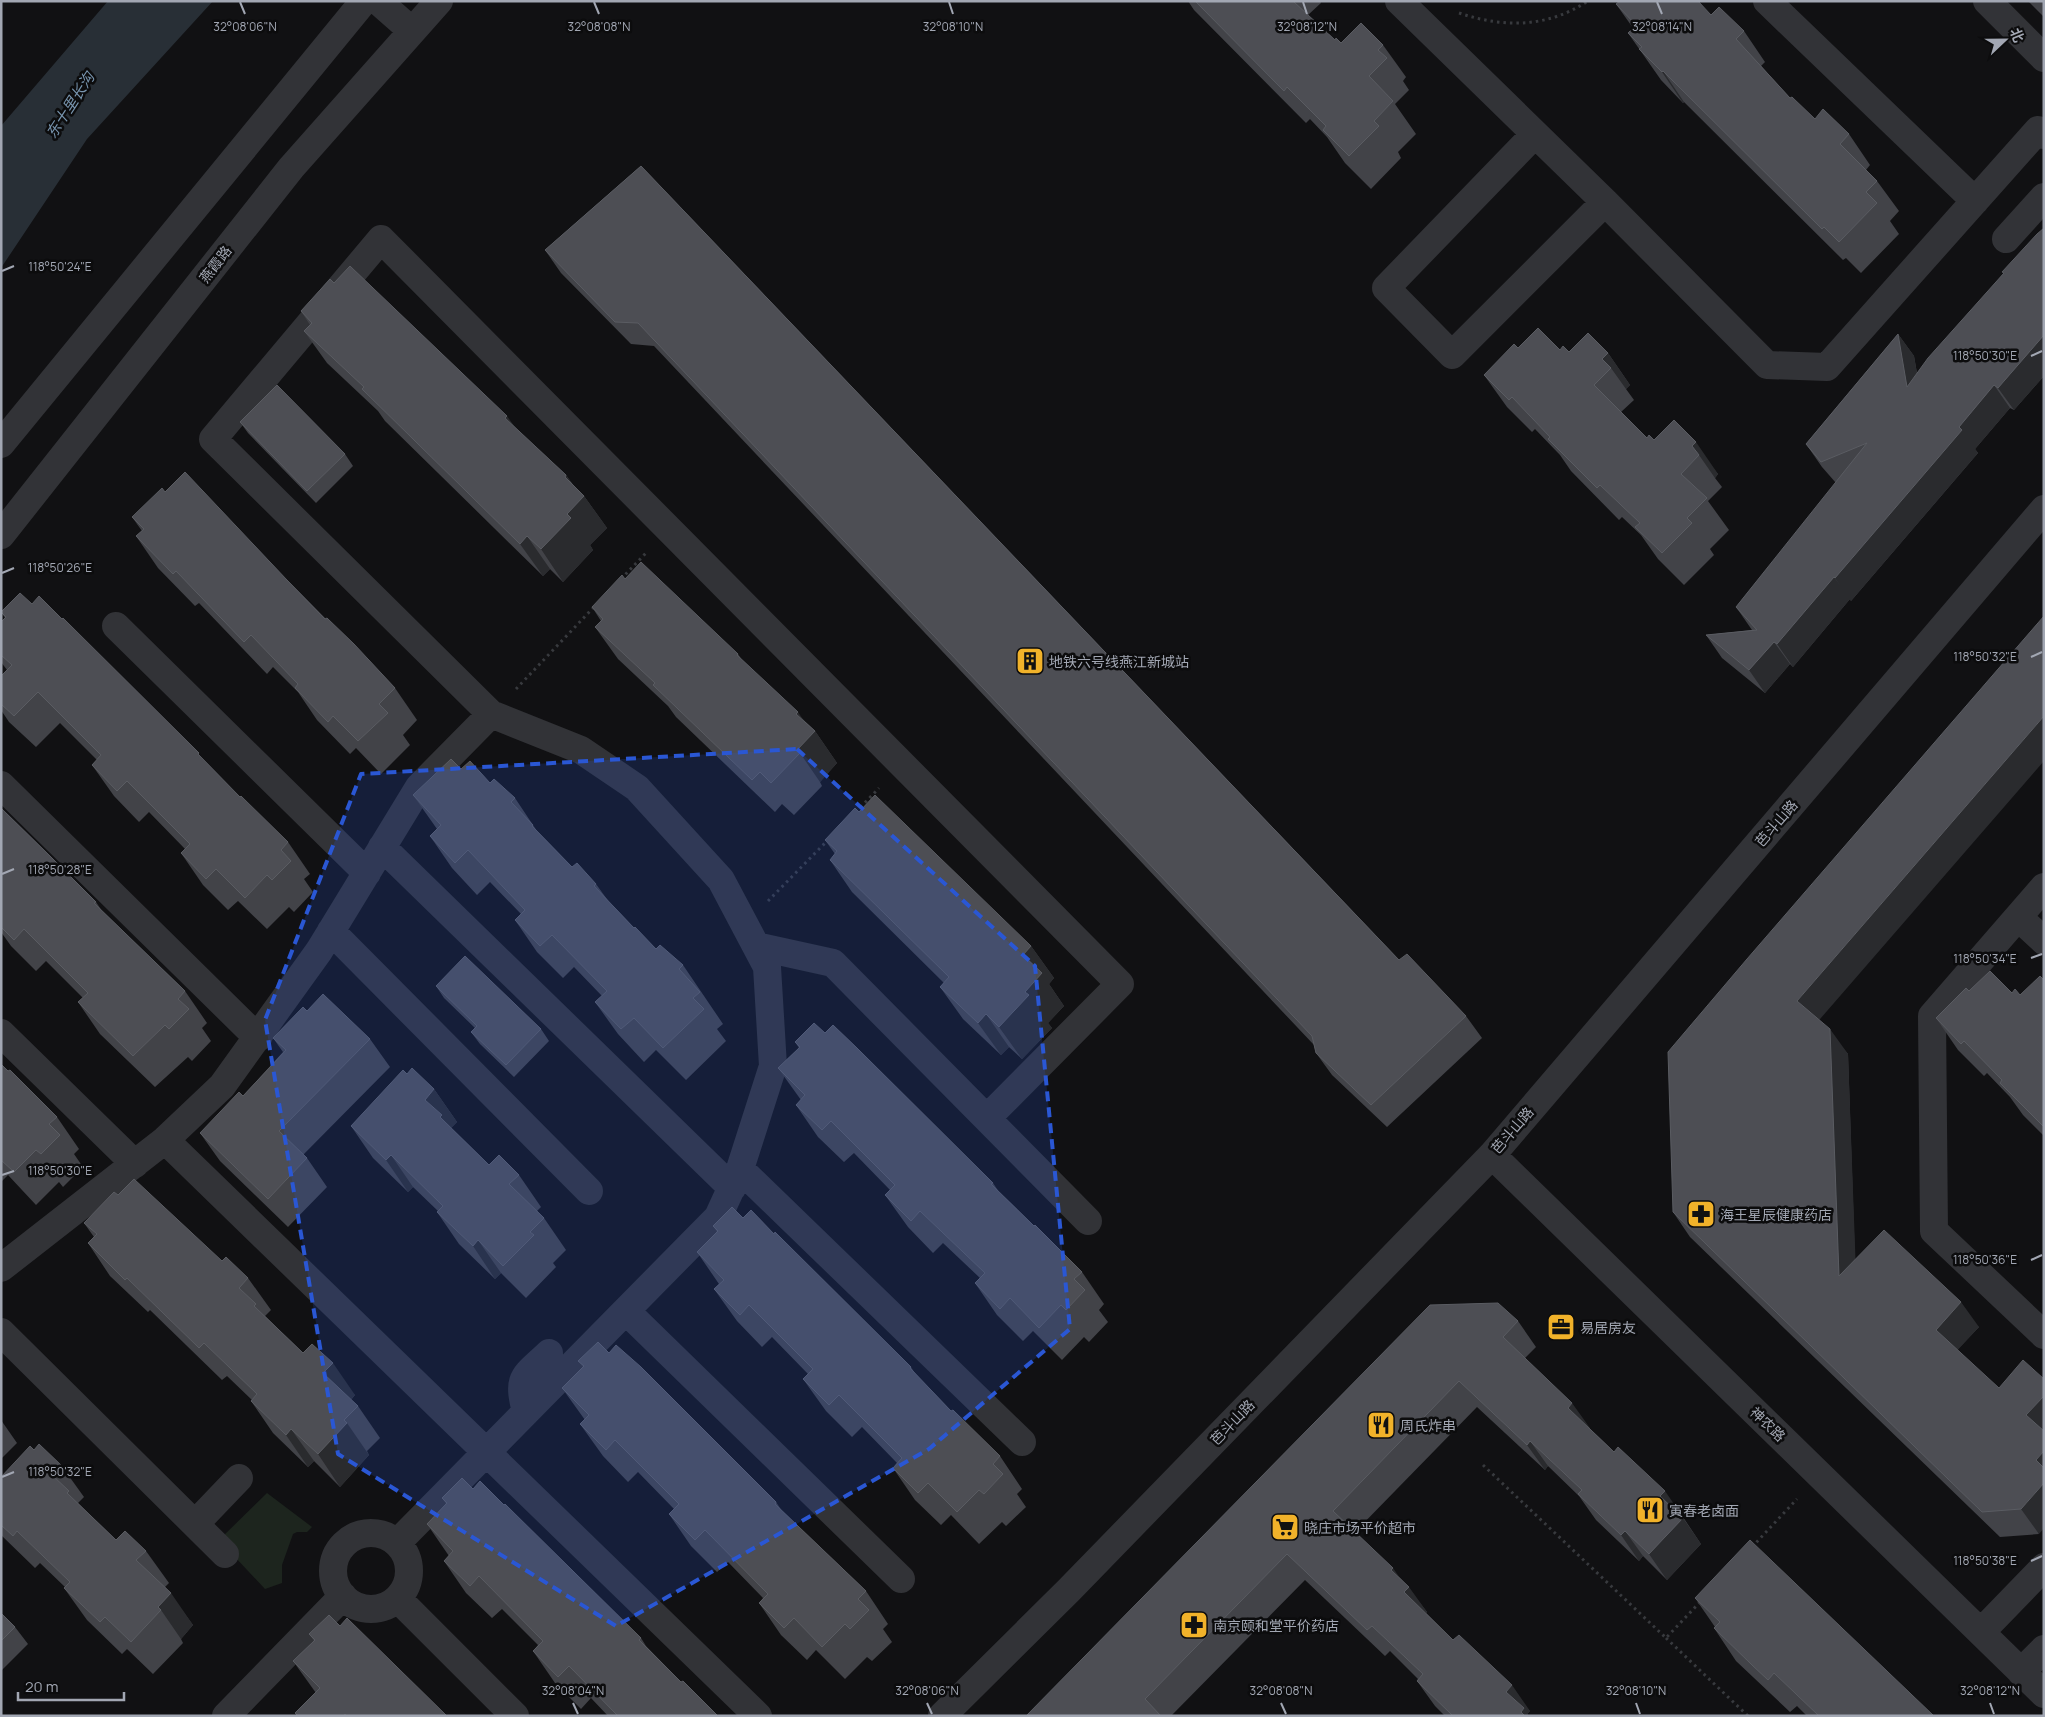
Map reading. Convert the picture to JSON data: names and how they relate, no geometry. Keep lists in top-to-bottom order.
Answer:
{
  "streets": {
    "street": ["燕霞路", "芭斗山路", "神农路"]
  },
  "crossings": [
    ["芭斗山路", "神农路"]
  ],
  "water": ["东十里长沟"],
  "places": {
    "building": ["地铁六号线燕江新城站"],
    "pharmacy": ["海王星辰健康药店", "南京颐和堂平价药店"],
    "office": ["易居房友"],
    "restaurant": ["周氏炸串", "寅春老卤面"],
    "supermarket": ["晓庄市场平价超市"]
  },
  "scale_bar": "20 m",
  "north": "right",
  "coordinates": [
    "32°08'08\"N",
    "32°08'12\"N",
    "32°08'06\"N",
    "32°08'10\"N",
    "32°08'14\"N",
    "118°50'24\"E",
    "118°50'30\"E",
    "118°50'26\"E",
    "118°50'32\"E",
    "118°50'28\"E",
    "118°50'34\"E",
    "118°50'36\"E",
    "118°50'38\"E",
    "32°08'04\"N"
  ]
}
